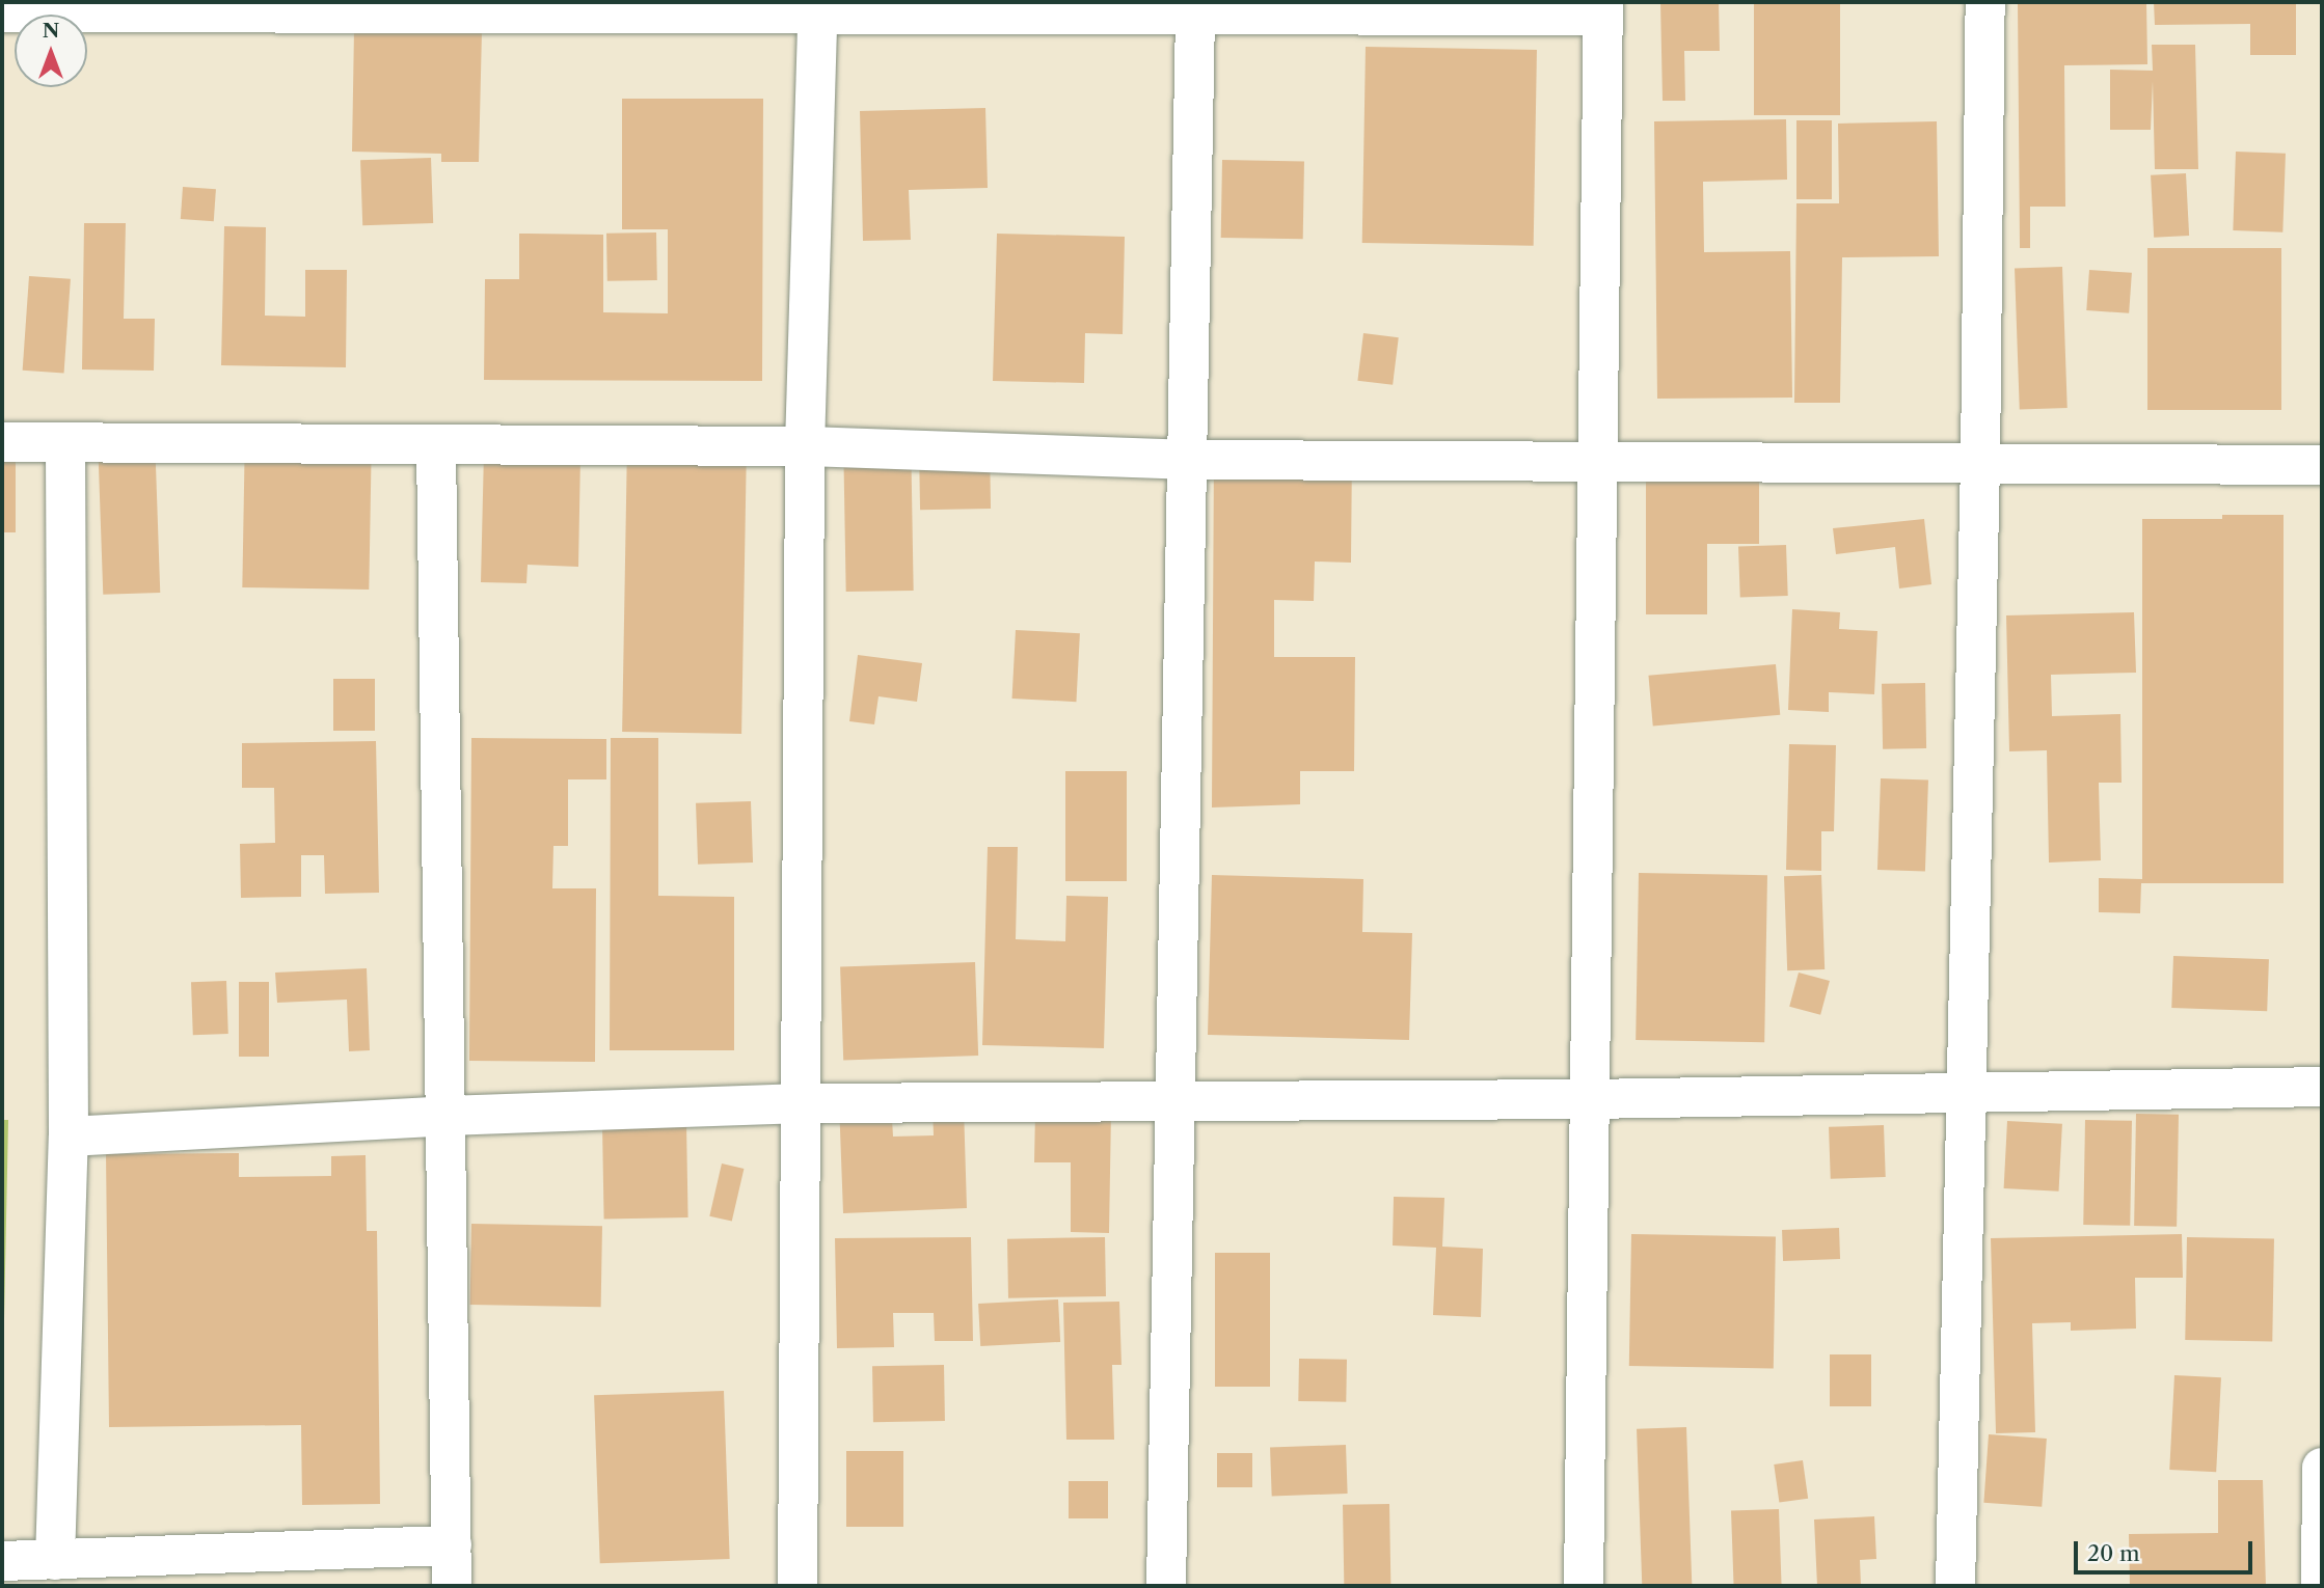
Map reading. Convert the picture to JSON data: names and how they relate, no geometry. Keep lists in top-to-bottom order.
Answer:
{
  "scale_bar": "20 m",
  "north": "top"
}
